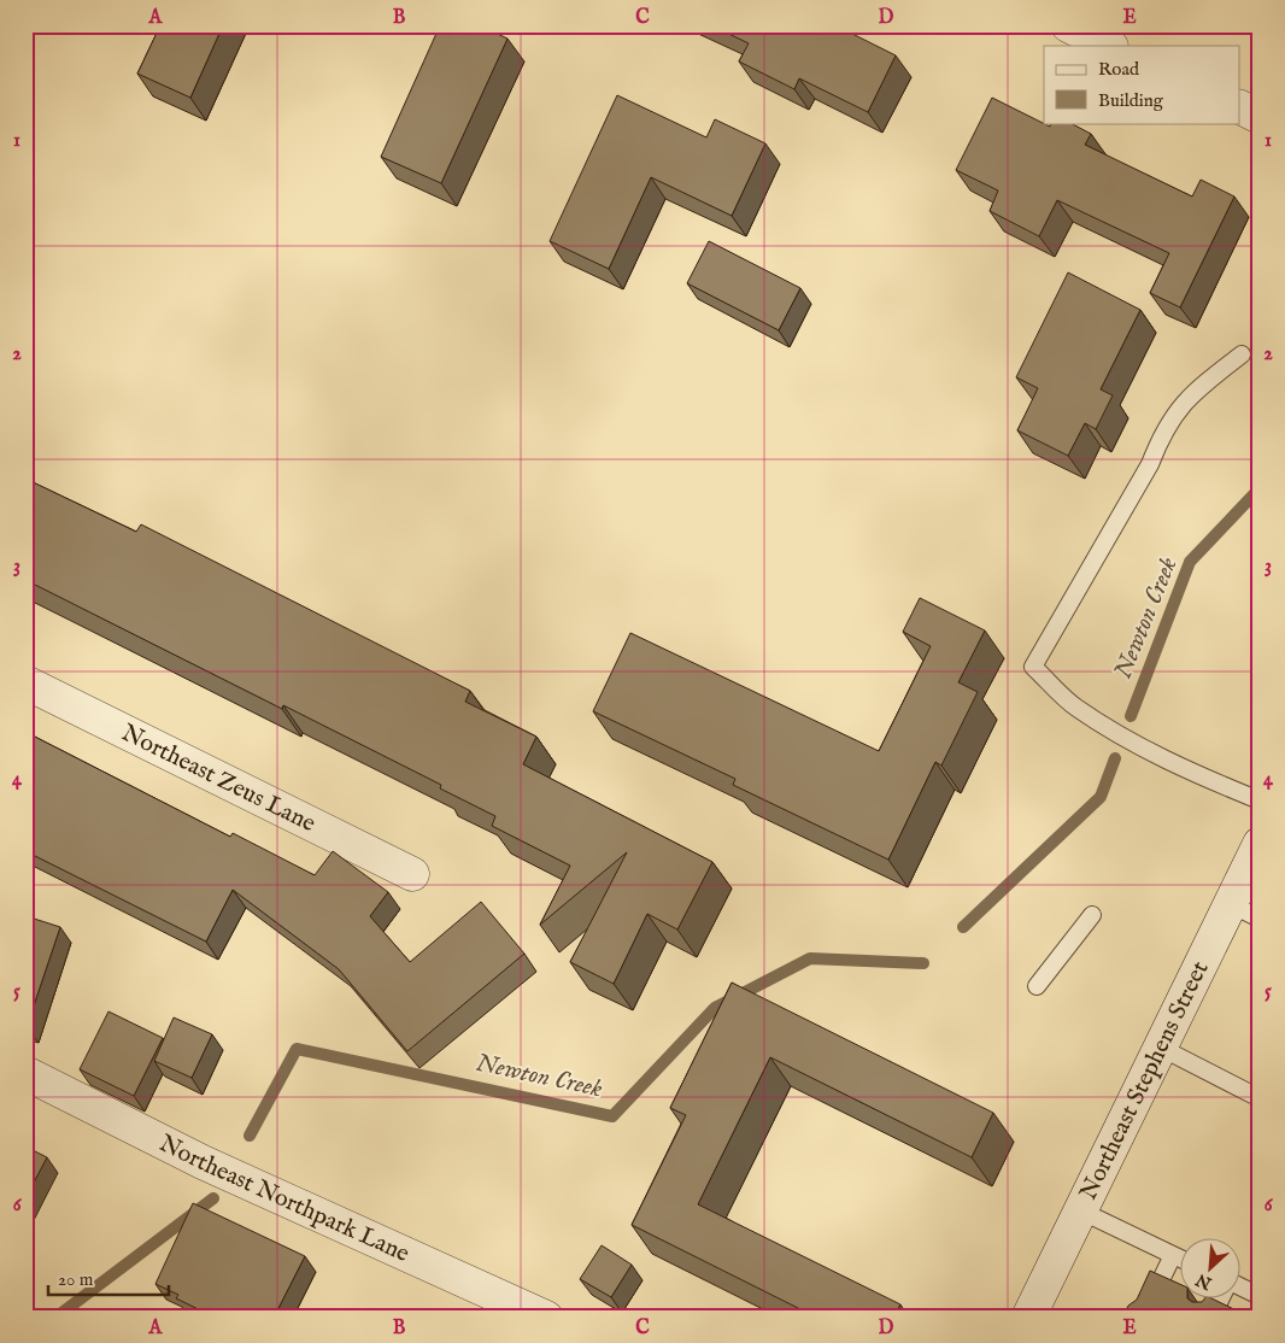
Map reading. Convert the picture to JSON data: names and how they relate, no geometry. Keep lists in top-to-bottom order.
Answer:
{
  "streets": {
    "street": ["Northeast Zeus Lane", "Northeast Stephens Street", "Northeast Northpark Lane"]
  },
  "water": ["Newton Creek"],
  "legend": ["Road", "Building"],
  "scale_bar": "20 m",
  "north": "bottom left",
  "grid": {
    "columns": [
      "A",
      "B",
      "C",
      "D",
      "E"
    ],
    "rows": [
      "1",
      "2",
      "3",
      "4",
      "5",
      "6"
    ]
  }
}
